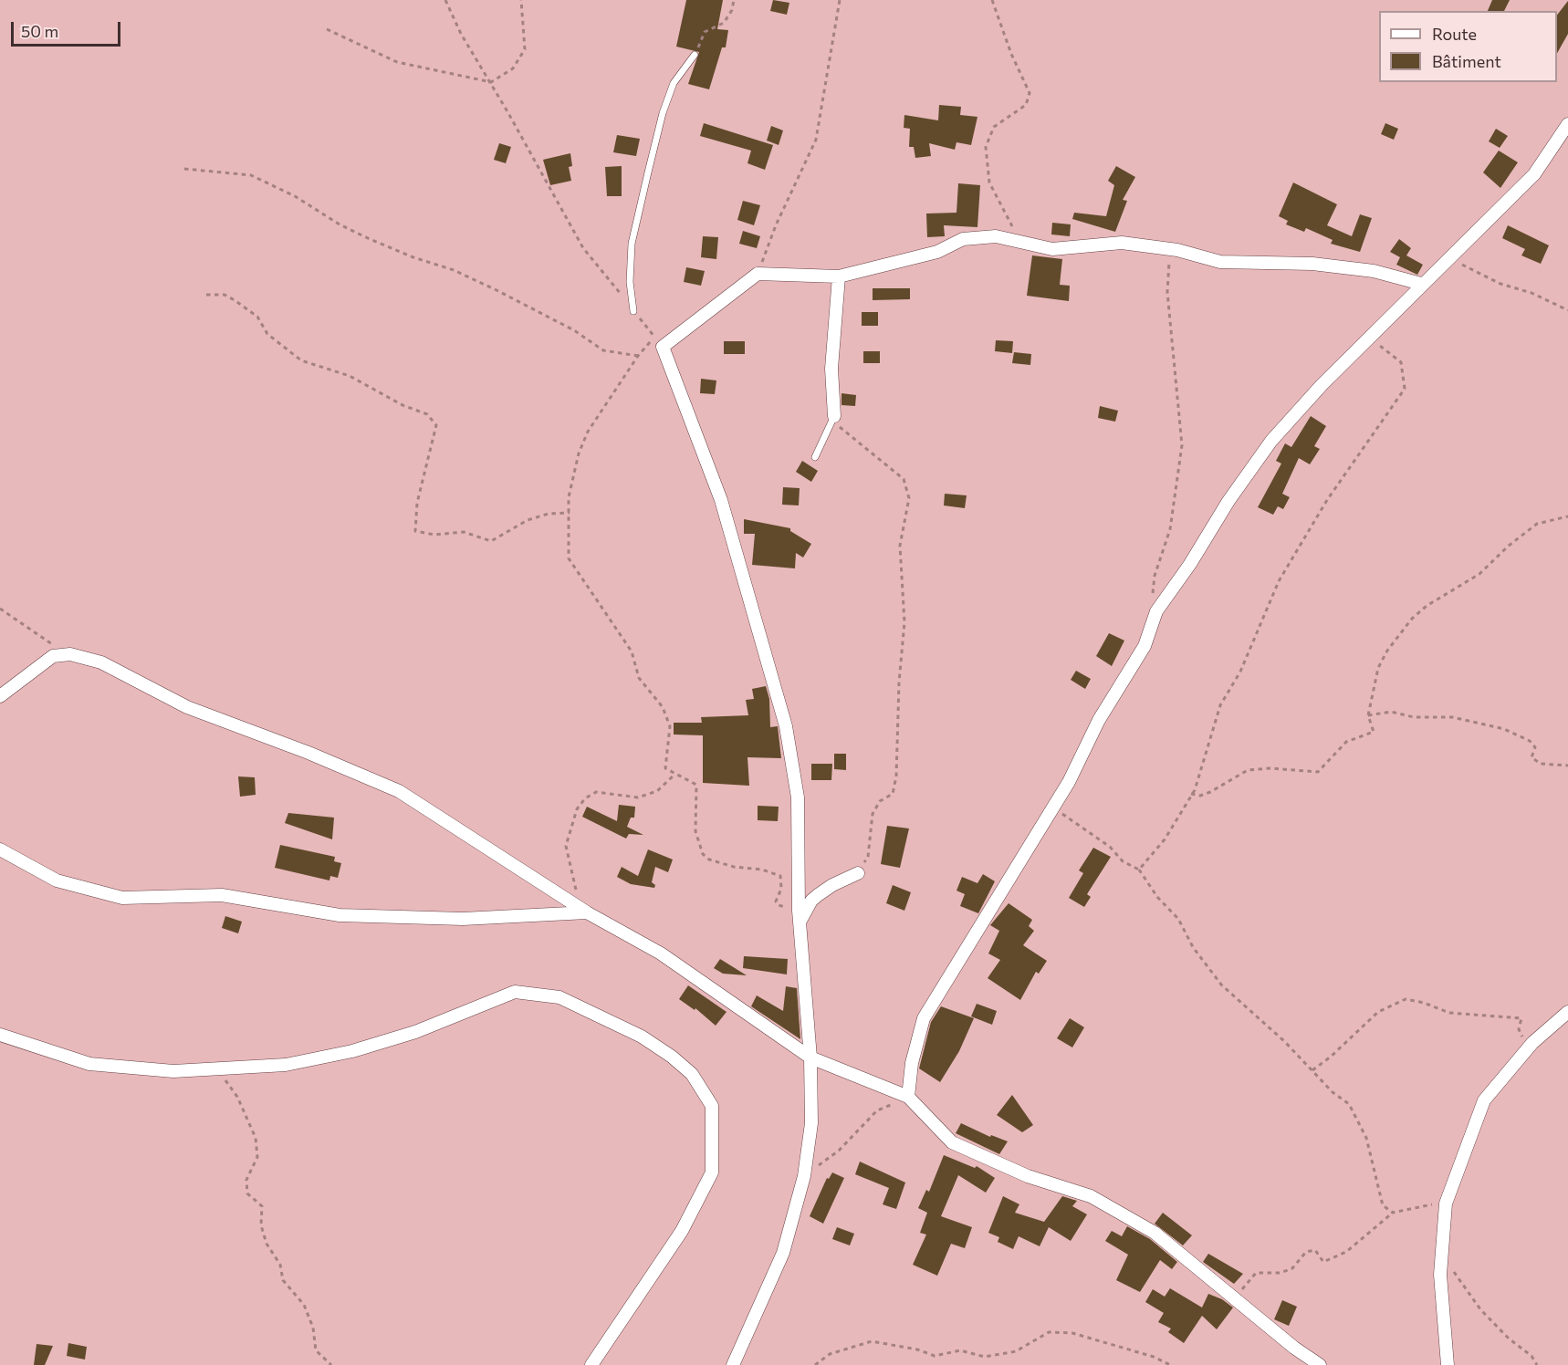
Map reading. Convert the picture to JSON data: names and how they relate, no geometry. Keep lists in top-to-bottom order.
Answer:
{
  "legend": ["Route", "Bâtiment"],
  "scale_bar": "50 m"
}
